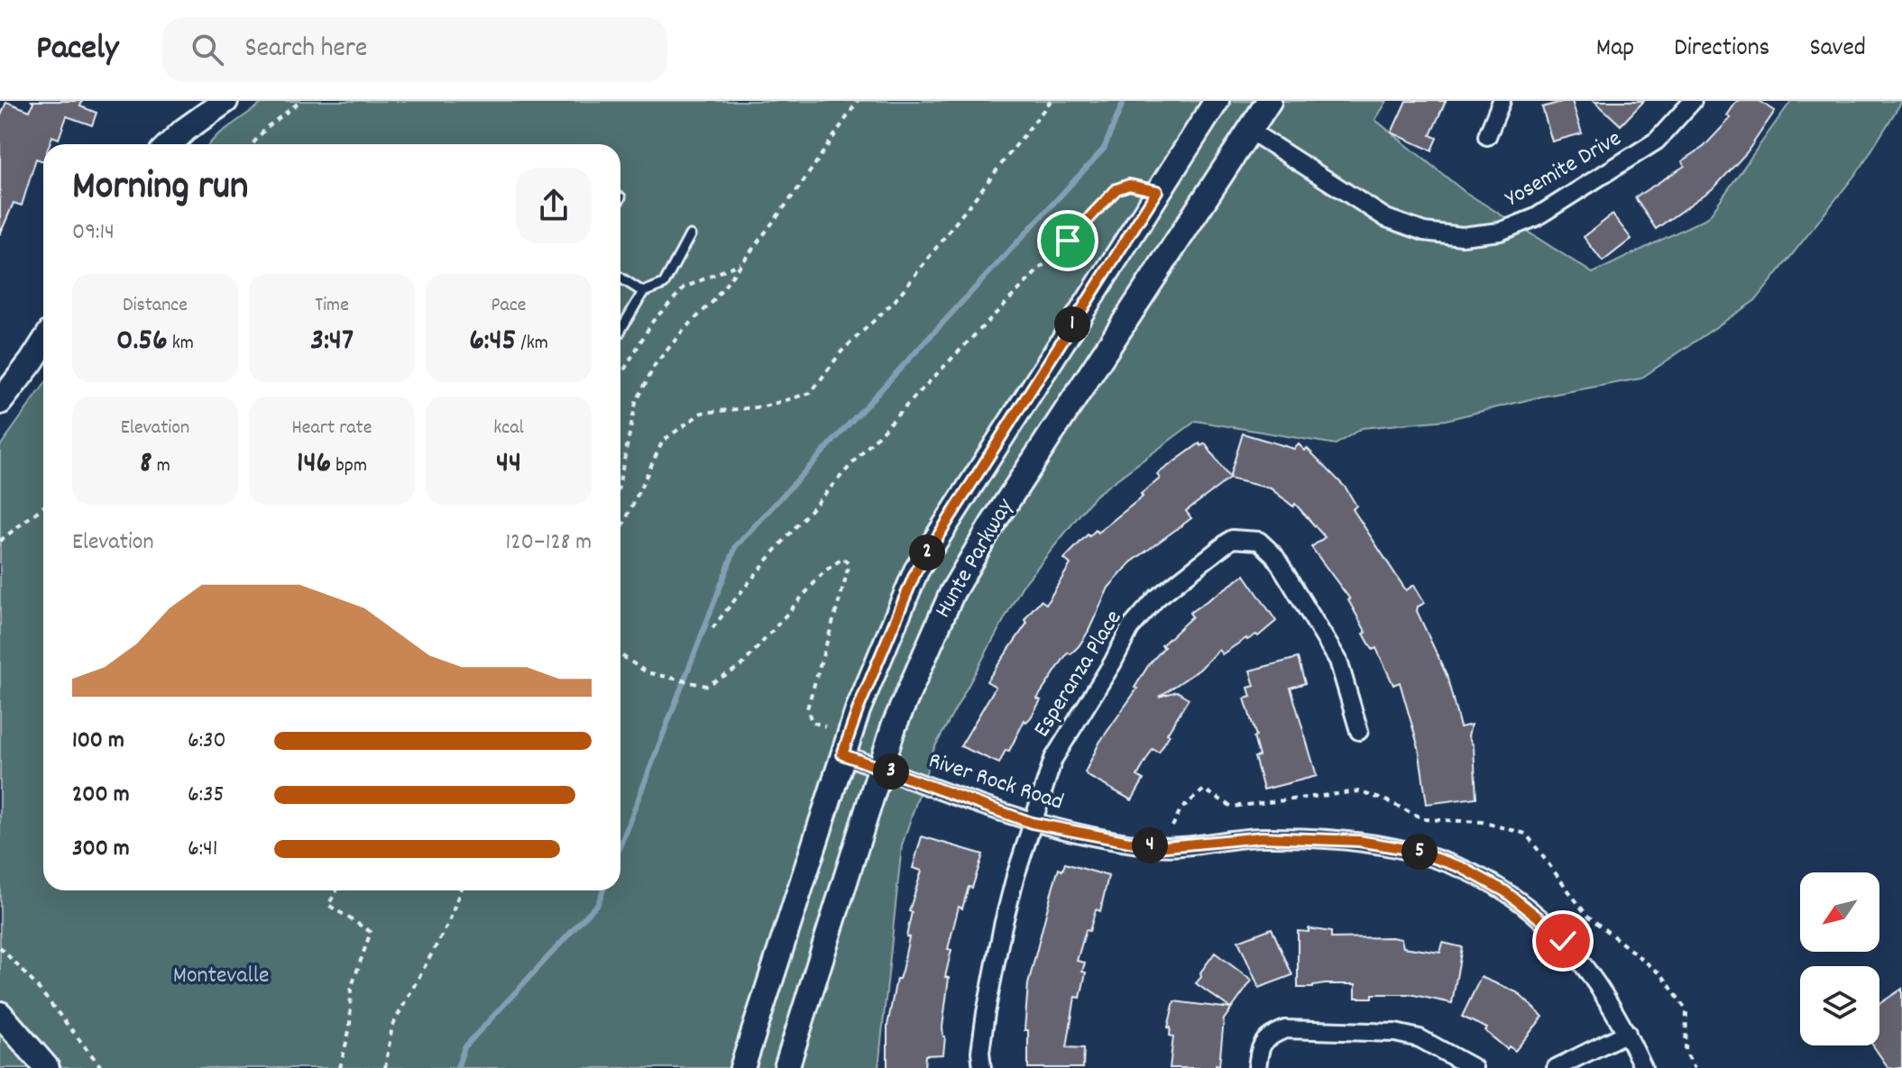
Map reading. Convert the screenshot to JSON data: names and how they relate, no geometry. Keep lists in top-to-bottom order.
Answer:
{
  "streets": {
    "main road": ["Hunte Parkway"],
    "street": ["Yosemite Drive", "Esperanza Place", "River Rock Road"]
  },
  "crossings": [
    ["Yosemite Drive", "Hunte Parkway"],
    ["Hunte Parkway", "River Rock Road"],
    ["Esperanza Place", "River Rock Road"]
  ],
  "parks": ["Montevalle"],
  "north": "bottom left",
  "page": {
    "header": "Pacely",
    "search": "Search here",
    "nav": ["Map", "Directions", "Saved"],
    "heading": ["Morning run", "09:14"],
    "stats": [
      ["Distance", "0.56 km"],
      ["Time", "3:47"],
      ["Pace", "6:45 /km"],
      ["Elevation", "8 m"],
      ["Heart rate", "146 bpm"],
      ["kcal", "44"]
    ],
    "pins": [
      "1",
      "2",
      "3",
      "4",
      "5"
    ],
    "chart": ["Elevation", "120–128 m"],
    "list": [
      {
        "name": "100 m",
        "note": "6:30"
      },
      {
        "name": "200 m",
        "note": "6:35"
      },
      {
        "name": "300 m",
        "note": "6:41"
      }
    ]
  }
}
